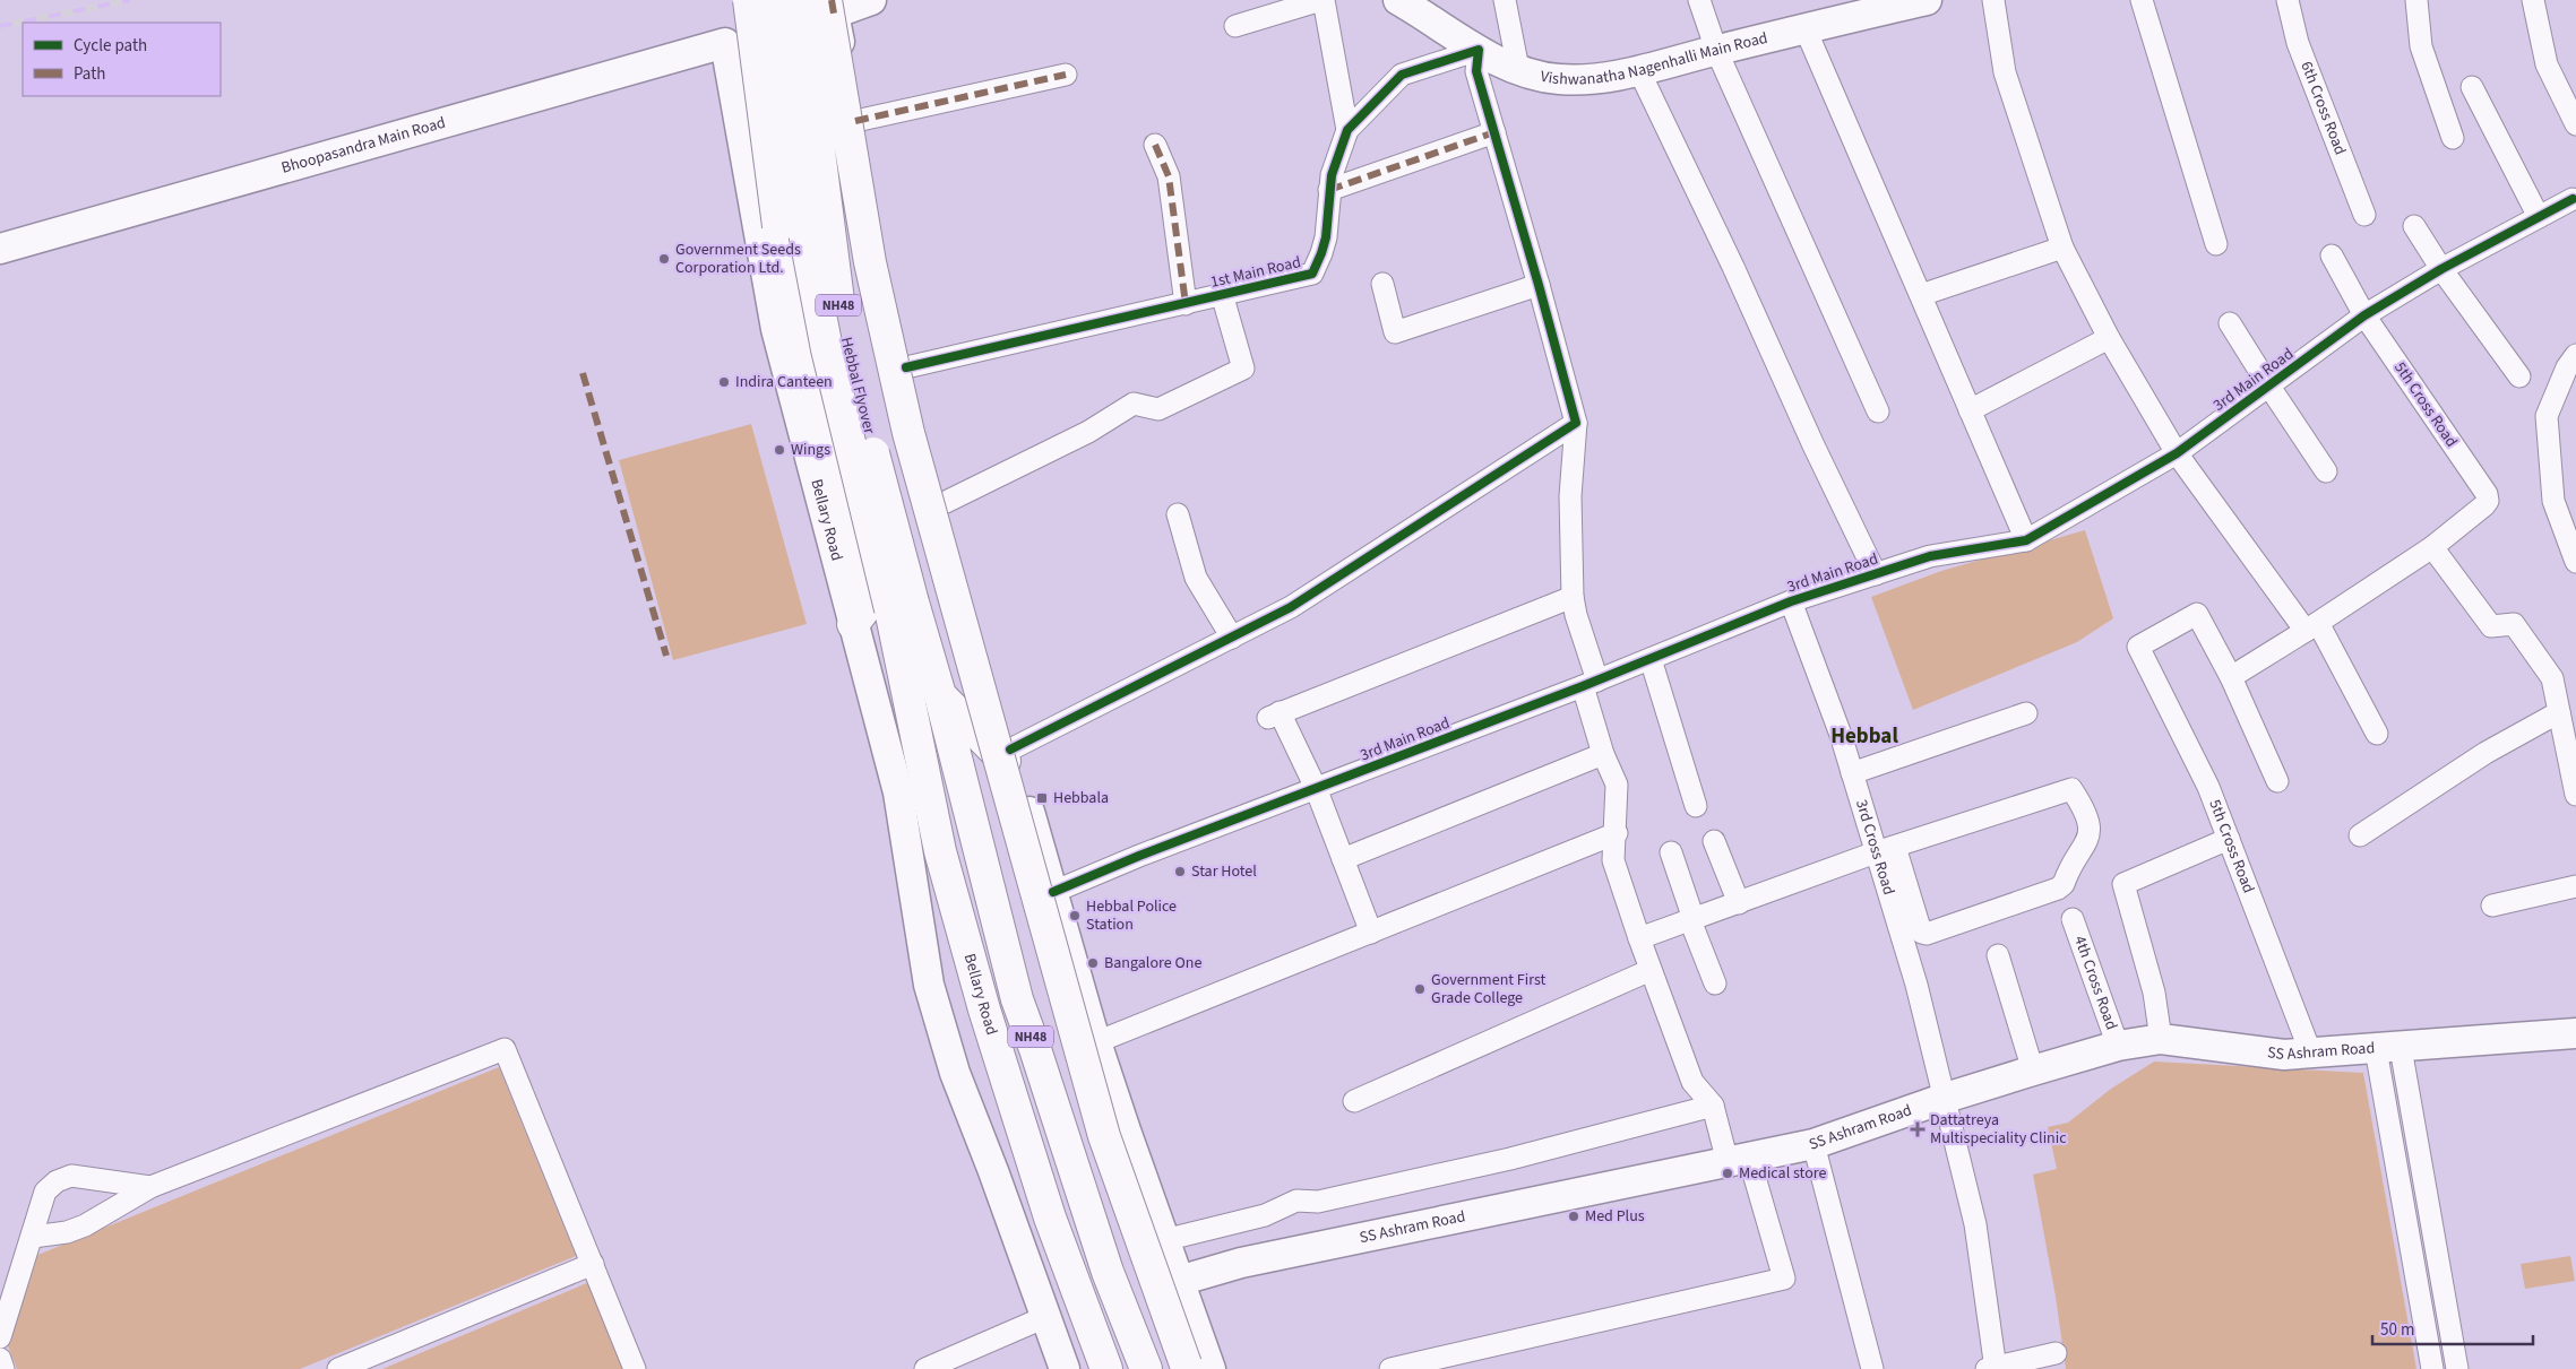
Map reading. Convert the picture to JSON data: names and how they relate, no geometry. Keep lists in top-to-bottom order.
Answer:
{
  "streets": {
    "highway": ["NH48", "Hebbal Flyover", "Bellary Road"],
    "street": [
      "Vishwanatha Nagenhalli Main Road",
      "6th Cross Road",
      "Bhoopasandra Main Road",
      "1st Main Road",
      "3rd Main Road",
      "5th Cross Road",
      "3rd Cross Road",
      "4th Cross Road",
      "SS Ashram Road"
    ]
  },
  "crossings": [
    ["Vishwanatha Nagenhalli Main Road", "1st Main Road"],
    ["Bhoopasandra Main Road", "Bellary Road"],
    ["NH48", "Hebbal Flyover"],
    ["NH48", "Bellary Road"],
    ["3rd Main Road", "5th Cross Road"],
    ["3rd Main Road", "3rd Cross Road"],
    ["Hebbal Flyover", "Bellary Road"],
    ["5th Cross Road", "SS Ashram Road"],
    ["3rd Cross Road", "SS Ashram Road"],
    ["4th Cross Road", "SS Ashram Road"]
  ],
  "districts": ["Hebbal"],
  "places": {
    "other": [
      "Government Seeds Corporation Ltd.",
      "Indira Canteen",
      "Wings",
      "Star Hotel",
      "Hebbal Police Station",
      "Bangalore One",
      "Government First Grade College",
      "Medical store",
      "Med Plus"
    ],
    "transit": ["Hebbala"],
    "health": ["Dattatreya Multispeciality Clinic"]
  },
  "legend": ["Cycle path", "Path"],
  "scale_bar": "50 m"
}
